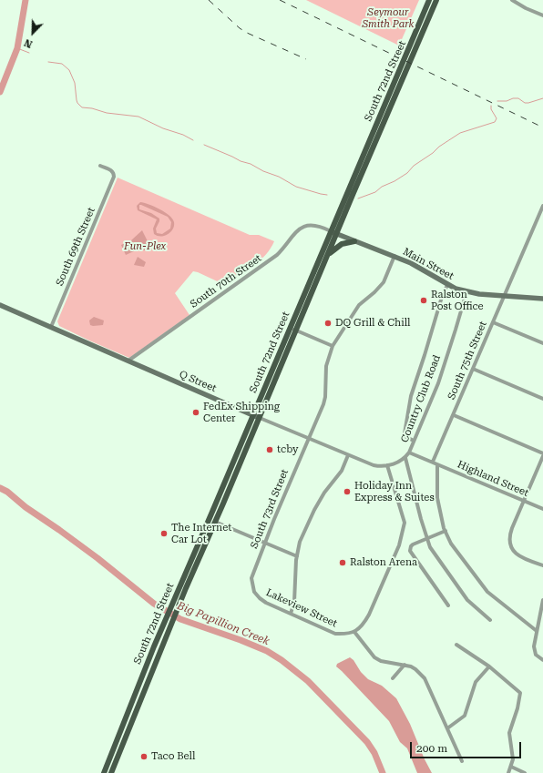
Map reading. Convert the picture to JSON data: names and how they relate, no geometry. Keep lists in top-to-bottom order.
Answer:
{
  "streets": {
    "main road": ["South 72nd Street", "Main Street", "Q Street"],
    "street": [
      "South 69th Street",
      "South 70th Street",
      "South 75th Street",
      "Country Club Road",
      "Highland Street",
      "South 73rd Street",
      "Lakeview Street"
    ]
  },
  "crossings": [
    ["South 72nd Street", "Main Street"],
    ["South 72nd Street", "South 70th Street"],
    ["South 72nd Street", "Q Street"],
    ["South 69th Street", "Q Street"],
    ["Main Street", "South 70th Street"],
    ["Main Street", "South 75th Street"],
    ["Main Street", "Country Club Road"],
    ["Main Street", "South 73rd Street"],
    ["South 70th Street", "Q Street"],
    ["South 75th Street", "Country Club Road"],
    ["Q Street", "Country Club Road"],
    ["Q Street", "South 73rd Street"],
    ["Country Club Road", "Highland Street"],
    ["South 73rd Street", "Lakeview Street"]
  ],
  "water": ["Big Papillion Creek"],
  "parks": ["Seymour Smith Park", "Fun-Plex"],
  "places": [
    "Ralston Post Office",
    "DQ Grill & Chill",
    "FedEx Shipping Center",
    "tcby",
    "Holiday Inn Express & Suites",
    "The Internet Car Lot",
    "Ralston Arena",
    "Taco Bell"
  ],
  "scale_bar": "200 m",
  "north": "bottom left"
}
